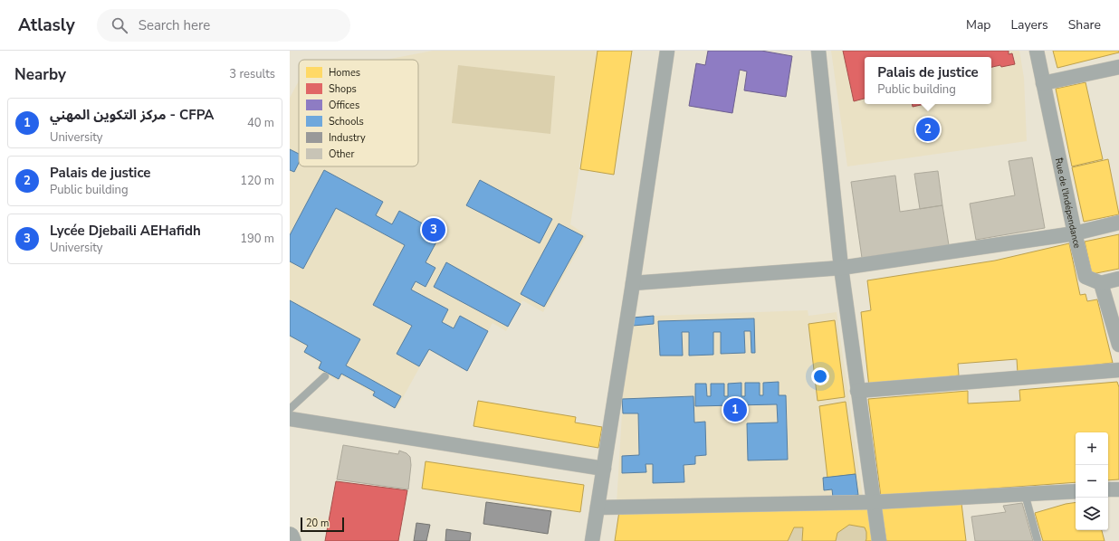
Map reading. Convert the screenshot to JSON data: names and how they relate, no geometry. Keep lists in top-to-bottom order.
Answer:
{
  "streets": {
    "street": ["ٌRue de l'Indépendance"]
  },
  "legend": [
    "Homes",
    "Shops",
    "Offices",
    "Schools",
    "Industry",
    "Other"
  ],
  "scale_bar": "20 m",
  "page": {
    "header": "Atlasly",
    "search": "Search here",
    "nav": ["Map", "Layers", "Share"],
    "heading": ["Nearby", "3 results"],
    "popup": ["Palais de justice", "Public building"],
    "list": [
      {
        "mark": "1",
        "name": "مركز التكوين المهني - CFPA",
        "note": "University",
        "value": "40 m"
      },
      {
        "mark": "2",
        "name": "Palais de justice",
        "note": "Public building",
        "value": "120 m"
      },
      {
        "mark": "3",
        "name": "Lycée Djebaili AEHafidh",
        "note": "University",
        "value": "190 m"
      }
    ],
    "pins": ["2", "3", "1"],
    "map_buttons": ["+", "−"],
    "scale": "20 m"
  }
}
